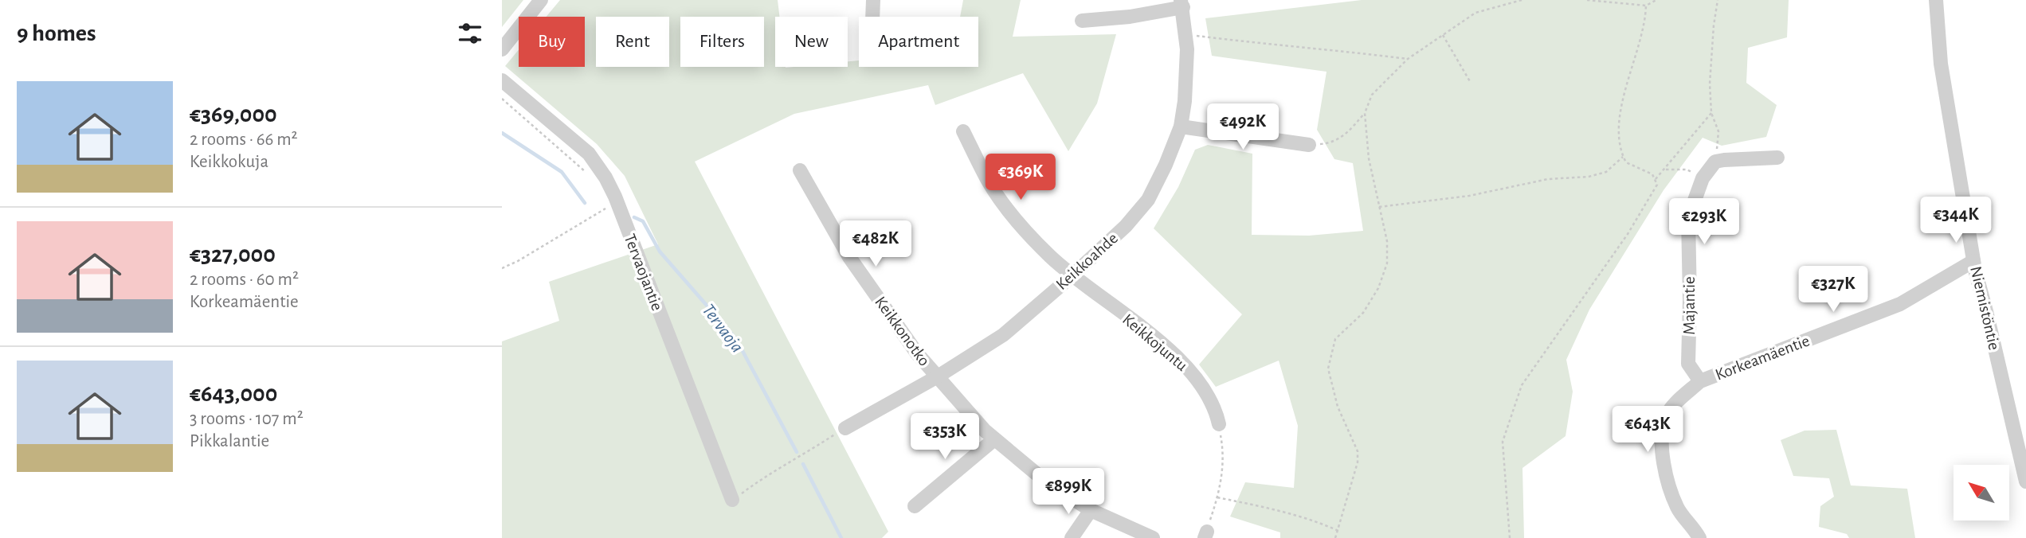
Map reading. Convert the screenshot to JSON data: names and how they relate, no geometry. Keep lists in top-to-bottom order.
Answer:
{
  "streets": {
    "street": [
      "Keikkoahde",
      "Tervaojantie",
      "Majantie",
      "Niemistöntie",
      "Keikkonotko",
      "Keikkojuntu",
      "Korkeamäentie"
    ]
  },
  "crossings": [
    ["Keikkoahde", "Keikkonotko"],
    ["Keikkoahde", "Keikkojuntu"],
    ["Majantie", "Korkeamäentie"],
    ["Niemistöntie", "Korkeamäentie"]
  ],
  "water": ["Tervaoja"],
  "north": "top left",
  "page": {
    "heading": "9 homes",
    "chip": [
      "Buy",
      "Rent",
      "Filters",
      "New",
      "Apartment"
    ],
    "list": [
      {
        "name": "€369,000",
        "note": "2 rooms · 66 m² · Keikkokuja"
      },
      {
        "name": "€327,000",
        "note": "2 rooms · 60 m² · Korkeamäentie"
      },
      {
        "name": "€643,000",
        "note": "3 rooms · 107 m² · Pikkalantie"
      }
    ],
    "price": [
      "€492K",
      "€369K",
      "€344K",
      "€293K",
      "€482K",
      "€327K",
      "€643K",
      "€353K",
      "€899K"
    ]
  }
}
